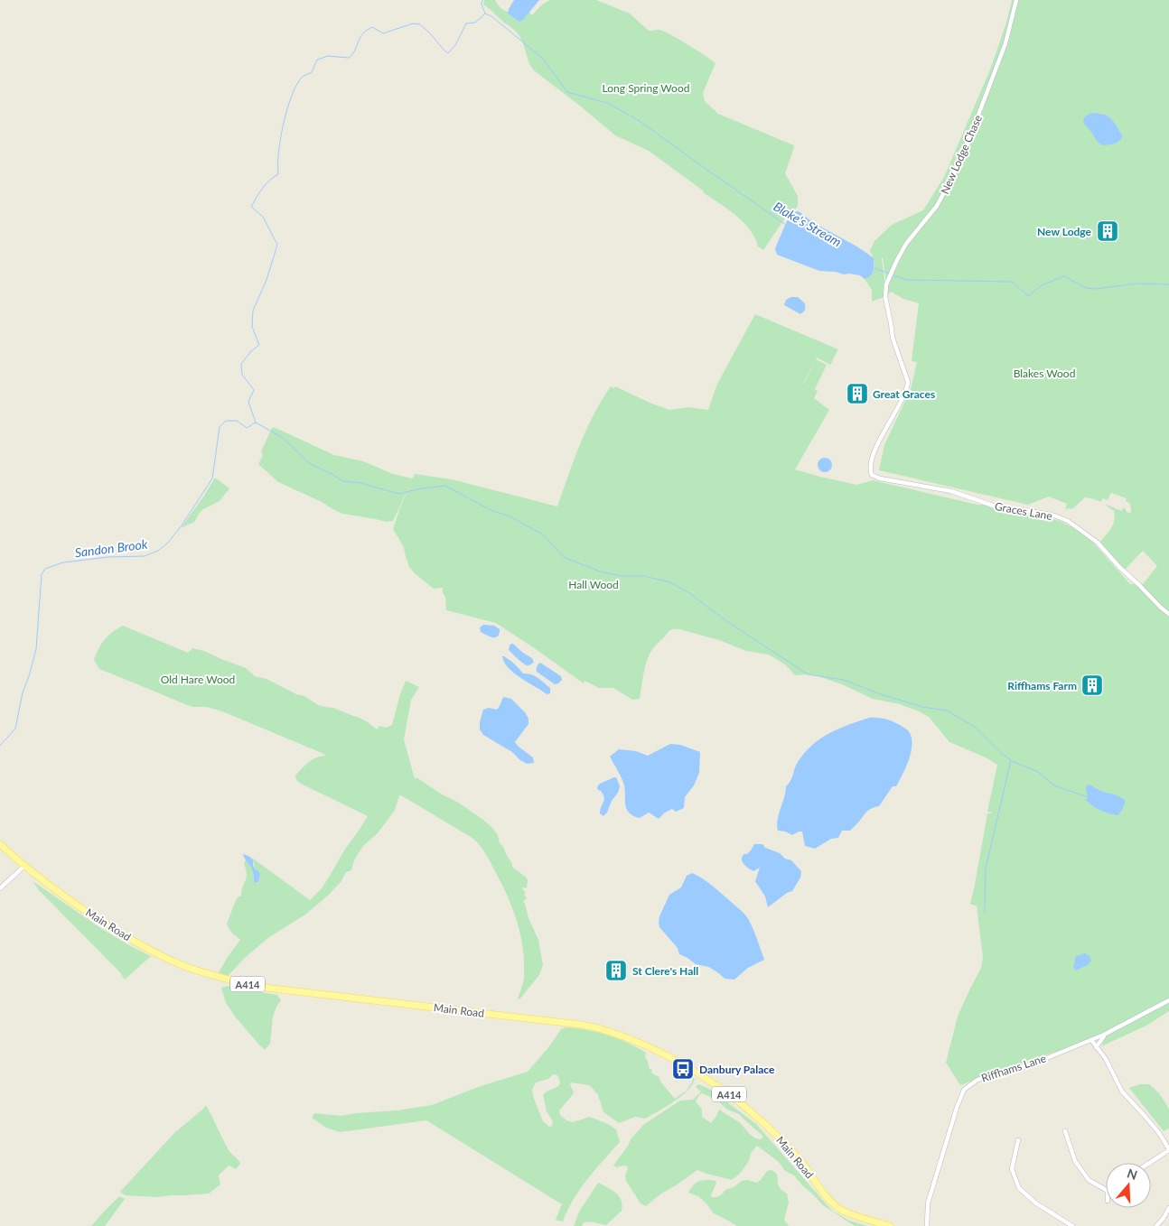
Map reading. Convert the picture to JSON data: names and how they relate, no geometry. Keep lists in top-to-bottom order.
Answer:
{
  "streets": {
    "main road": ["Main Road", "A414"],
    "street": ["New Lodge Chase", "Graces Lane", "Riffhams Lane"]
  },
  "crossings": [
    ["New Lodge Chase", "Graces Lane"]
  ],
  "water": ["Blake's Stream", "Sandon Brook"],
  "parks": [
    "Long Spring Wood",
    "Blakes Wood",
    "Hall Wood",
    "Old Hare Wood"
  ],
  "places": {
    "building": [
      "New Lodge",
      "Great Graces",
      "Riffhams Farm",
      "St Clere's Hall"
    ],
    "bus stop": ["Danbury Palace"]
  },
  "north": "top"
}
